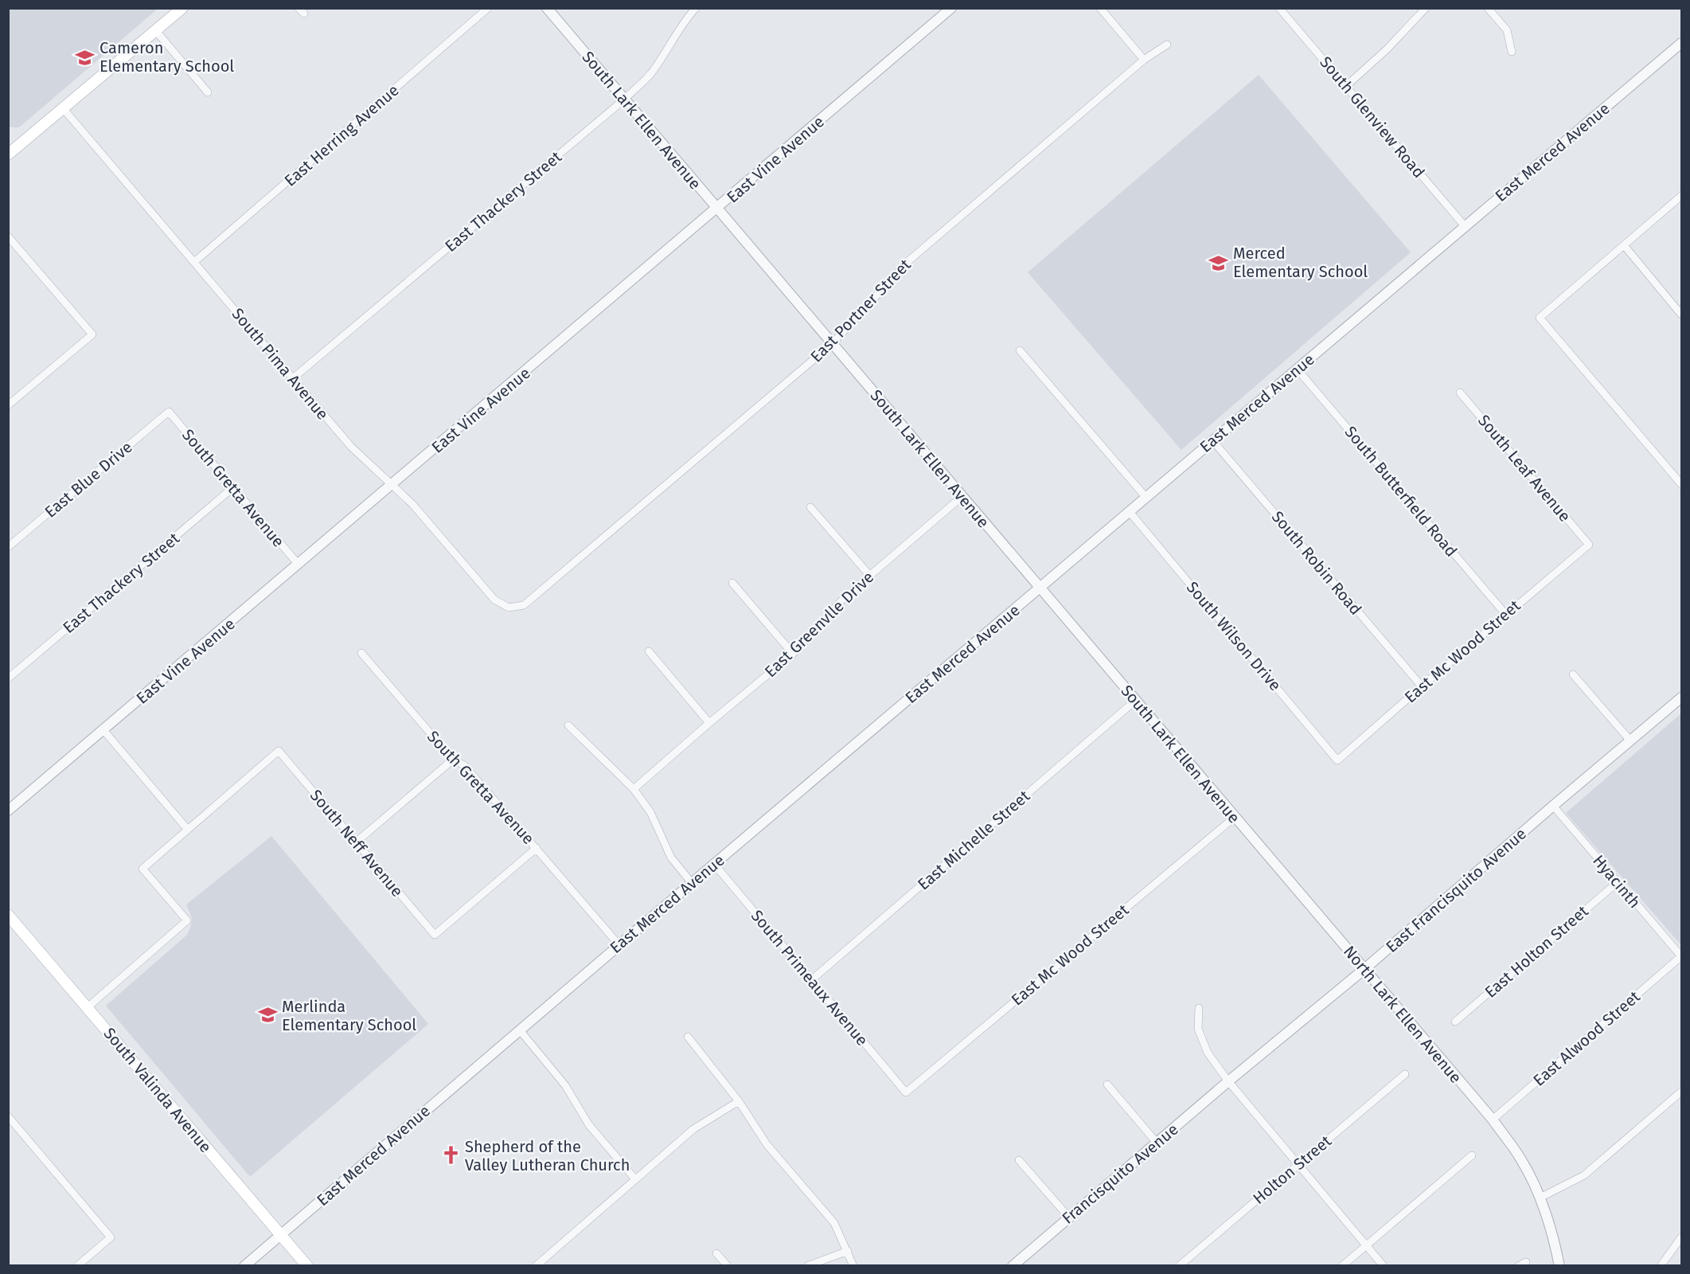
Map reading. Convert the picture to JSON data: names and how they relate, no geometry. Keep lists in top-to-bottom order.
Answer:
{
  "streets": {
    "main road": ["South Valinda Avenue"],
    "street": [
      "South Glenview Road",
      "South Lark Ellen Avenue",
      "East Herring Avenue",
      "East Merced Avenue",
      "East Vine Avenue",
      "East Thackery Street",
      "East Portner Street",
      "South Pima Avenue",
      "South Leaf Avenue",
      "East Blue Drive",
      "South Gretta Avenue",
      "South Butterfield Road",
      "South Robin Road",
      "East Greenvlle Drive",
      "South Wilson Drive",
      "East Mc Wood Street",
      "East Michelle Street",
      "South Neff Avenue",
      "Hyacinth",
      "East Francisquito Avenue",
      "East Holton Street",
      "South Primeaux Avenue",
      "North Lark Ellen Avenue",
      "East Alwood Street",
      "Holton Street",
      "Francisquito Avenue"
    ]
  },
  "crossings": [
    ["South Glenview Road", "East Merced Avenue"],
    ["South Lark Ellen Avenue", "East Merced Avenue"],
    ["South Lark Ellen Avenue", "East Vine Avenue"],
    ["South Lark Ellen Avenue", "East Thackery Street"],
    ["South Lark Ellen Avenue", "East Portner Street"],
    ["South Lark Ellen Avenue", "East Greenvlle Drive"],
    ["South Lark Ellen Avenue", "East Mc Wood Street"],
    ["South Lark Ellen Avenue", "East Michelle Street"],
    ["South Lark Ellen Avenue", "North Lark Ellen Avenue"],
    ["East Herring Avenue", "South Pima Avenue"],
    ["East Merced Avenue", "South Gretta Avenue"],
    ["East Merced Avenue", "South Butterfield Road"],
    ["East Merced Avenue", "South Robin Road"],
    ["East Merced Avenue", "South Wilson Drive"],
    ["East Merced Avenue", "South Primeaux Avenue"],
    ["East Merced Avenue", "South Valinda Avenue"],
    ["East Vine Avenue", "South Pima Avenue"],
    ["East Vine Avenue", "South Gretta Avenue"],
    ["East Thackery Street", "South Pima Avenue"],
    ["East Thackery Street", "South Gretta Avenue"],
    ["East Portner Street", "South Pima Avenue"],
    ["South Leaf Avenue", "East Mc Wood Street"],
    ["East Blue Drive", "South Gretta Avenue"],
    ["South Gretta Avenue", "South Neff Avenue"],
    ["South Butterfield Road", "East Mc Wood Street"],
    ["South Robin Road", "East Mc Wood Street"],
    ["South Wilson Drive", "East Mc Wood Street"],
    ["East Mc Wood Street", "South Primeaux Avenue"],
    ["East Michelle Street", "South Primeaux Avenue"],
    ["Hyacinth", "East Francisquito Avenue"],
    ["Hyacinth", "East Holton Street"],
    ["Hyacinth", "East Alwood Street"],
    ["East Francisquito Avenue", "North Lark Ellen Avenue"],
    ["East Francisquito Avenue", "Francisquito Avenue"],
    ["North Lark Ellen Avenue", "East Alwood Street"]
  ],
  "places": {
    "school or university": ["Cameron Elementary School", "Merced Elementary School", "Merlinda Elementary School"],
    "church": ["Shepherd of the Valley Lutheran Church"]
  }
}
